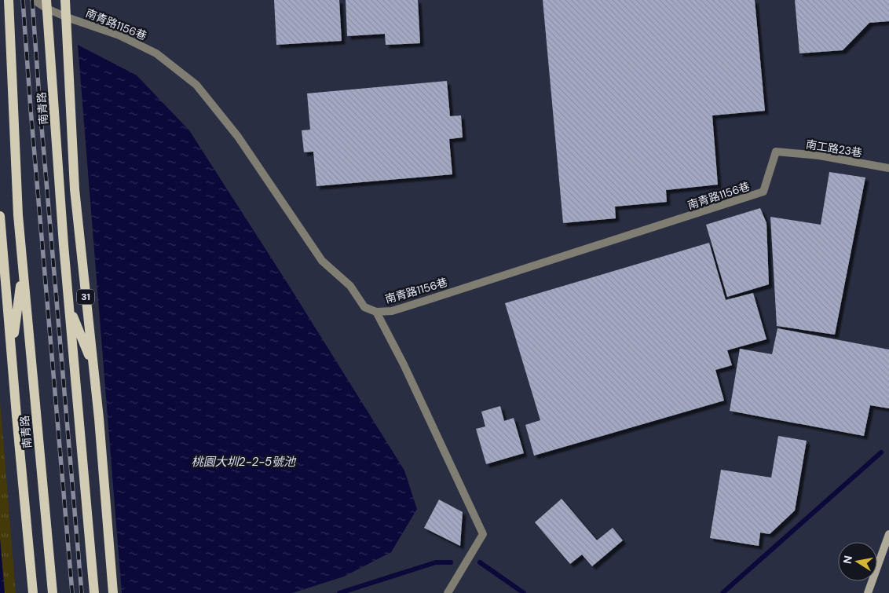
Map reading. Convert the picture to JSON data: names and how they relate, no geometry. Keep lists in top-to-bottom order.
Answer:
{
  "streets": {
    "main road": ["南青路", "31"],
    "street": ["南青路1156巷", "南工路23巷"]
  },
  "crossings": [
    ["南青路1156巷", "南青路"],
    ["南青路1156巷", "南工路23巷"],
    ["南青路1156巷", "31"],
    ["南青路", "31"]
  ],
  "water": ["桃園大圳2-2-5號池"],
  "north": "left"
}
